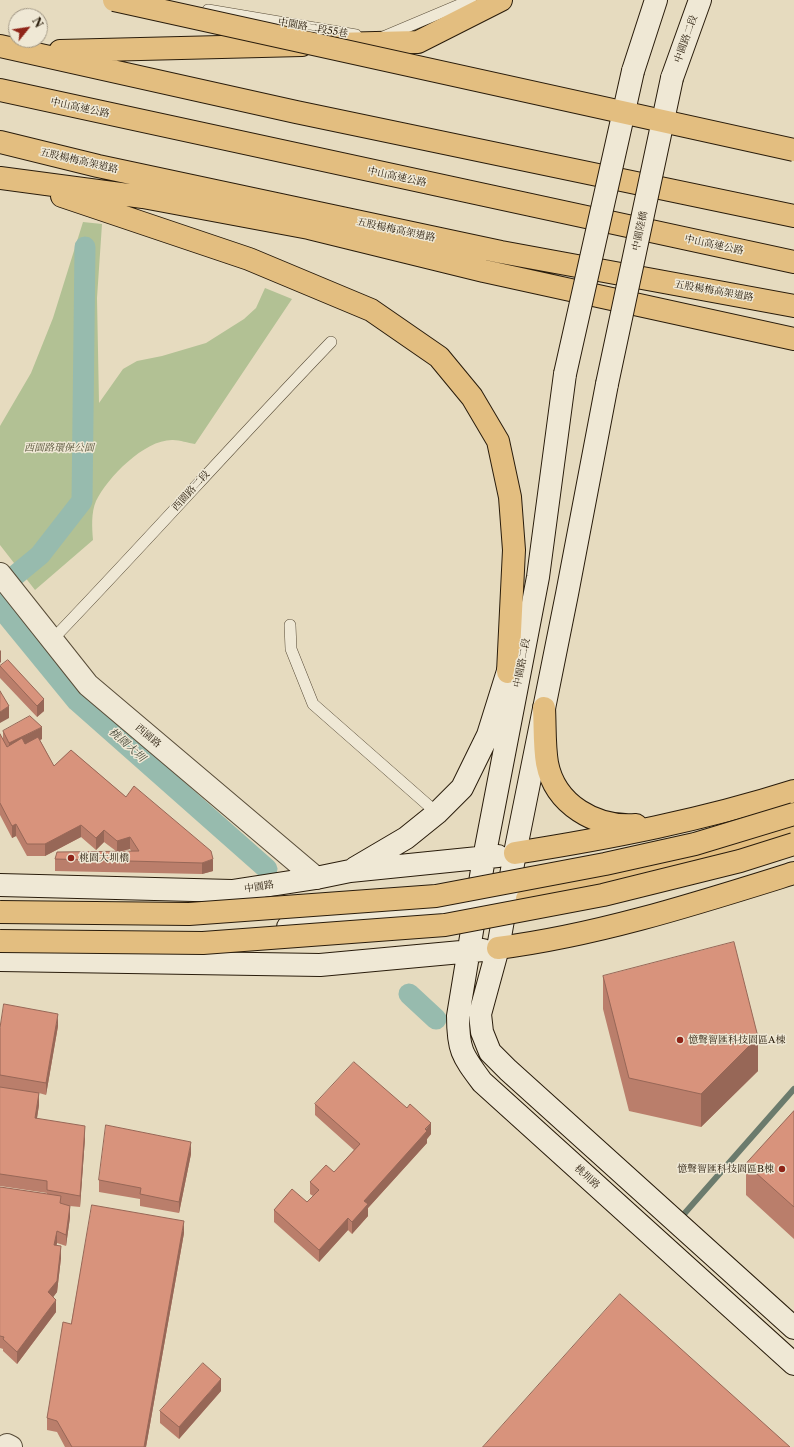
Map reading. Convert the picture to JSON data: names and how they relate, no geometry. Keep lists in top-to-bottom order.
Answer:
{
  "streets": {
    "highway": ["中山高速公路", "五股楊梅高架道路"],
    "main road": [
      "中園路二段",
      "中園陸橋",
      "西園路",
      "中園路",
      "桃圳路"
    ],
    "lane": ["中園路二段55巷", "西園路二段"]
  },
  "crossings": [
    ["中園路二段", "中園陸橋"],
    ["中園路二段", "中園路"],
    ["中園路二段", "桃圳路"],
    ["西園路二段", "西園路"],
    ["西園路", "中園路"]
  ],
  "water": ["桃園大圳"],
  "parks": ["西園路環保公園"],
  "places": ["桃園大圳橋", "憶聲智匯科技園區A棟", "憶聲智匯科技園區B棟"],
  "north": "top right"
}
